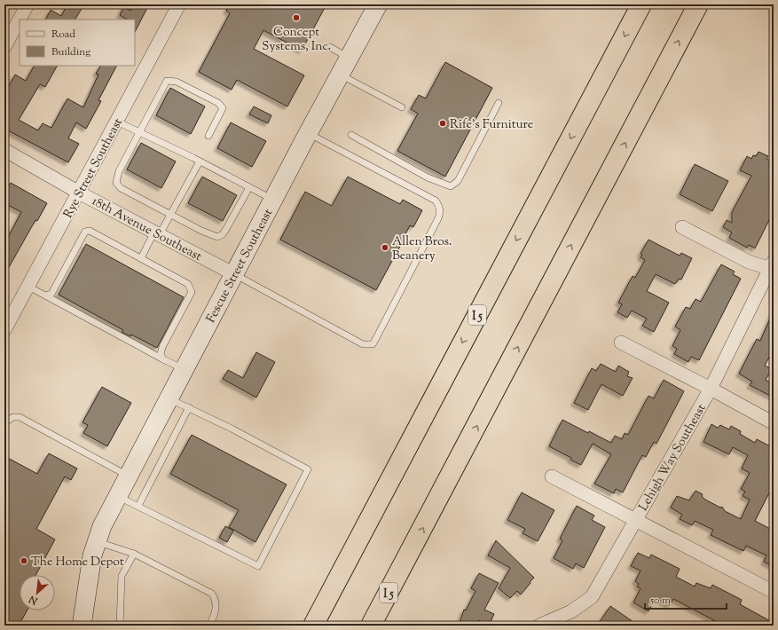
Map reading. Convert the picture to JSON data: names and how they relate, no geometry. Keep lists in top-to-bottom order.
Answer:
{
  "streets": {
    "highway": ["I 5"],
    "street": [
      "Rye Street Southeast",
      "18th Avenue Southeast",
      "Fescue Street Southeast",
      "Lehigh Way Southeast"
    ]
  },
  "crossings": [
    ["Rye Street Southeast", "18th Avenue Southeast"],
    ["18th Avenue Southeast", "Fescue Street Southeast"]
  ],
  "places": [
    "Concept Systems, Inc.",
    "Rife’s Furniture",
    "Allen Bros. Beanery",
    "The Home Depot"
  ],
  "legend": ["Road", "Building"],
  "scale_bar": "50 m",
  "north": "bottom left"
}
